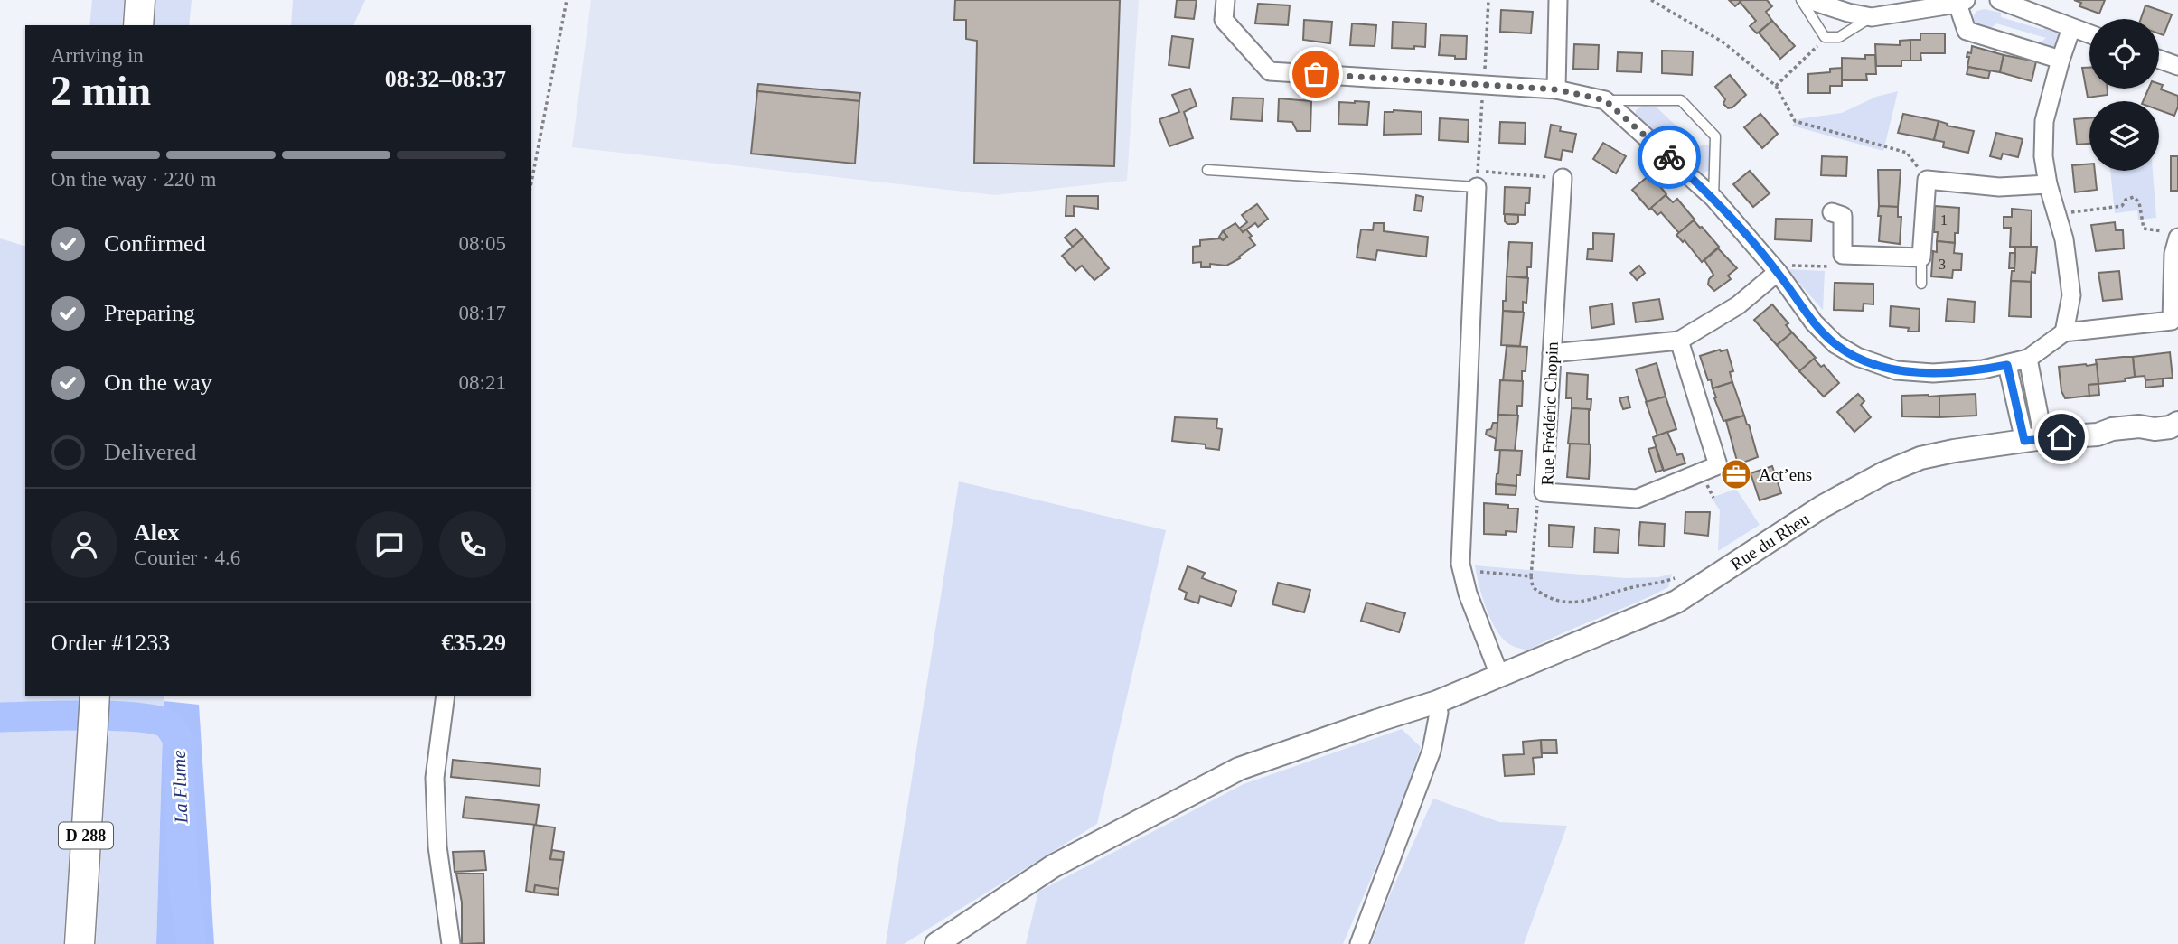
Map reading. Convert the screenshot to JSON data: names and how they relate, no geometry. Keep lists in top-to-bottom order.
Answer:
{
  "streets": {
    "main road": ["D 288"],
    "street": ["Rue Frédéric Chopin", "Rue du Rheu"]
  },
  "water": ["La Flume"],
  "places": {
    "office": ["Act’ens"]
  },
  "house_numbers": ["1", "3"],
  "page": {
    "heading": ["2 min", "Arriving in", "08:32–08:37"],
    "panel": [
      "Alex",
      "Courier · 4.6",
      "Order #1233",
      "€35.29"
    ],
    "bar": "On the way · 220 m",
    "list": [
      ["Confirmed", "08:05"],
      ["Preparing", "08:17"],
      ["On the way", "08:21"],
      "Delivered"
    ]
  }
}
